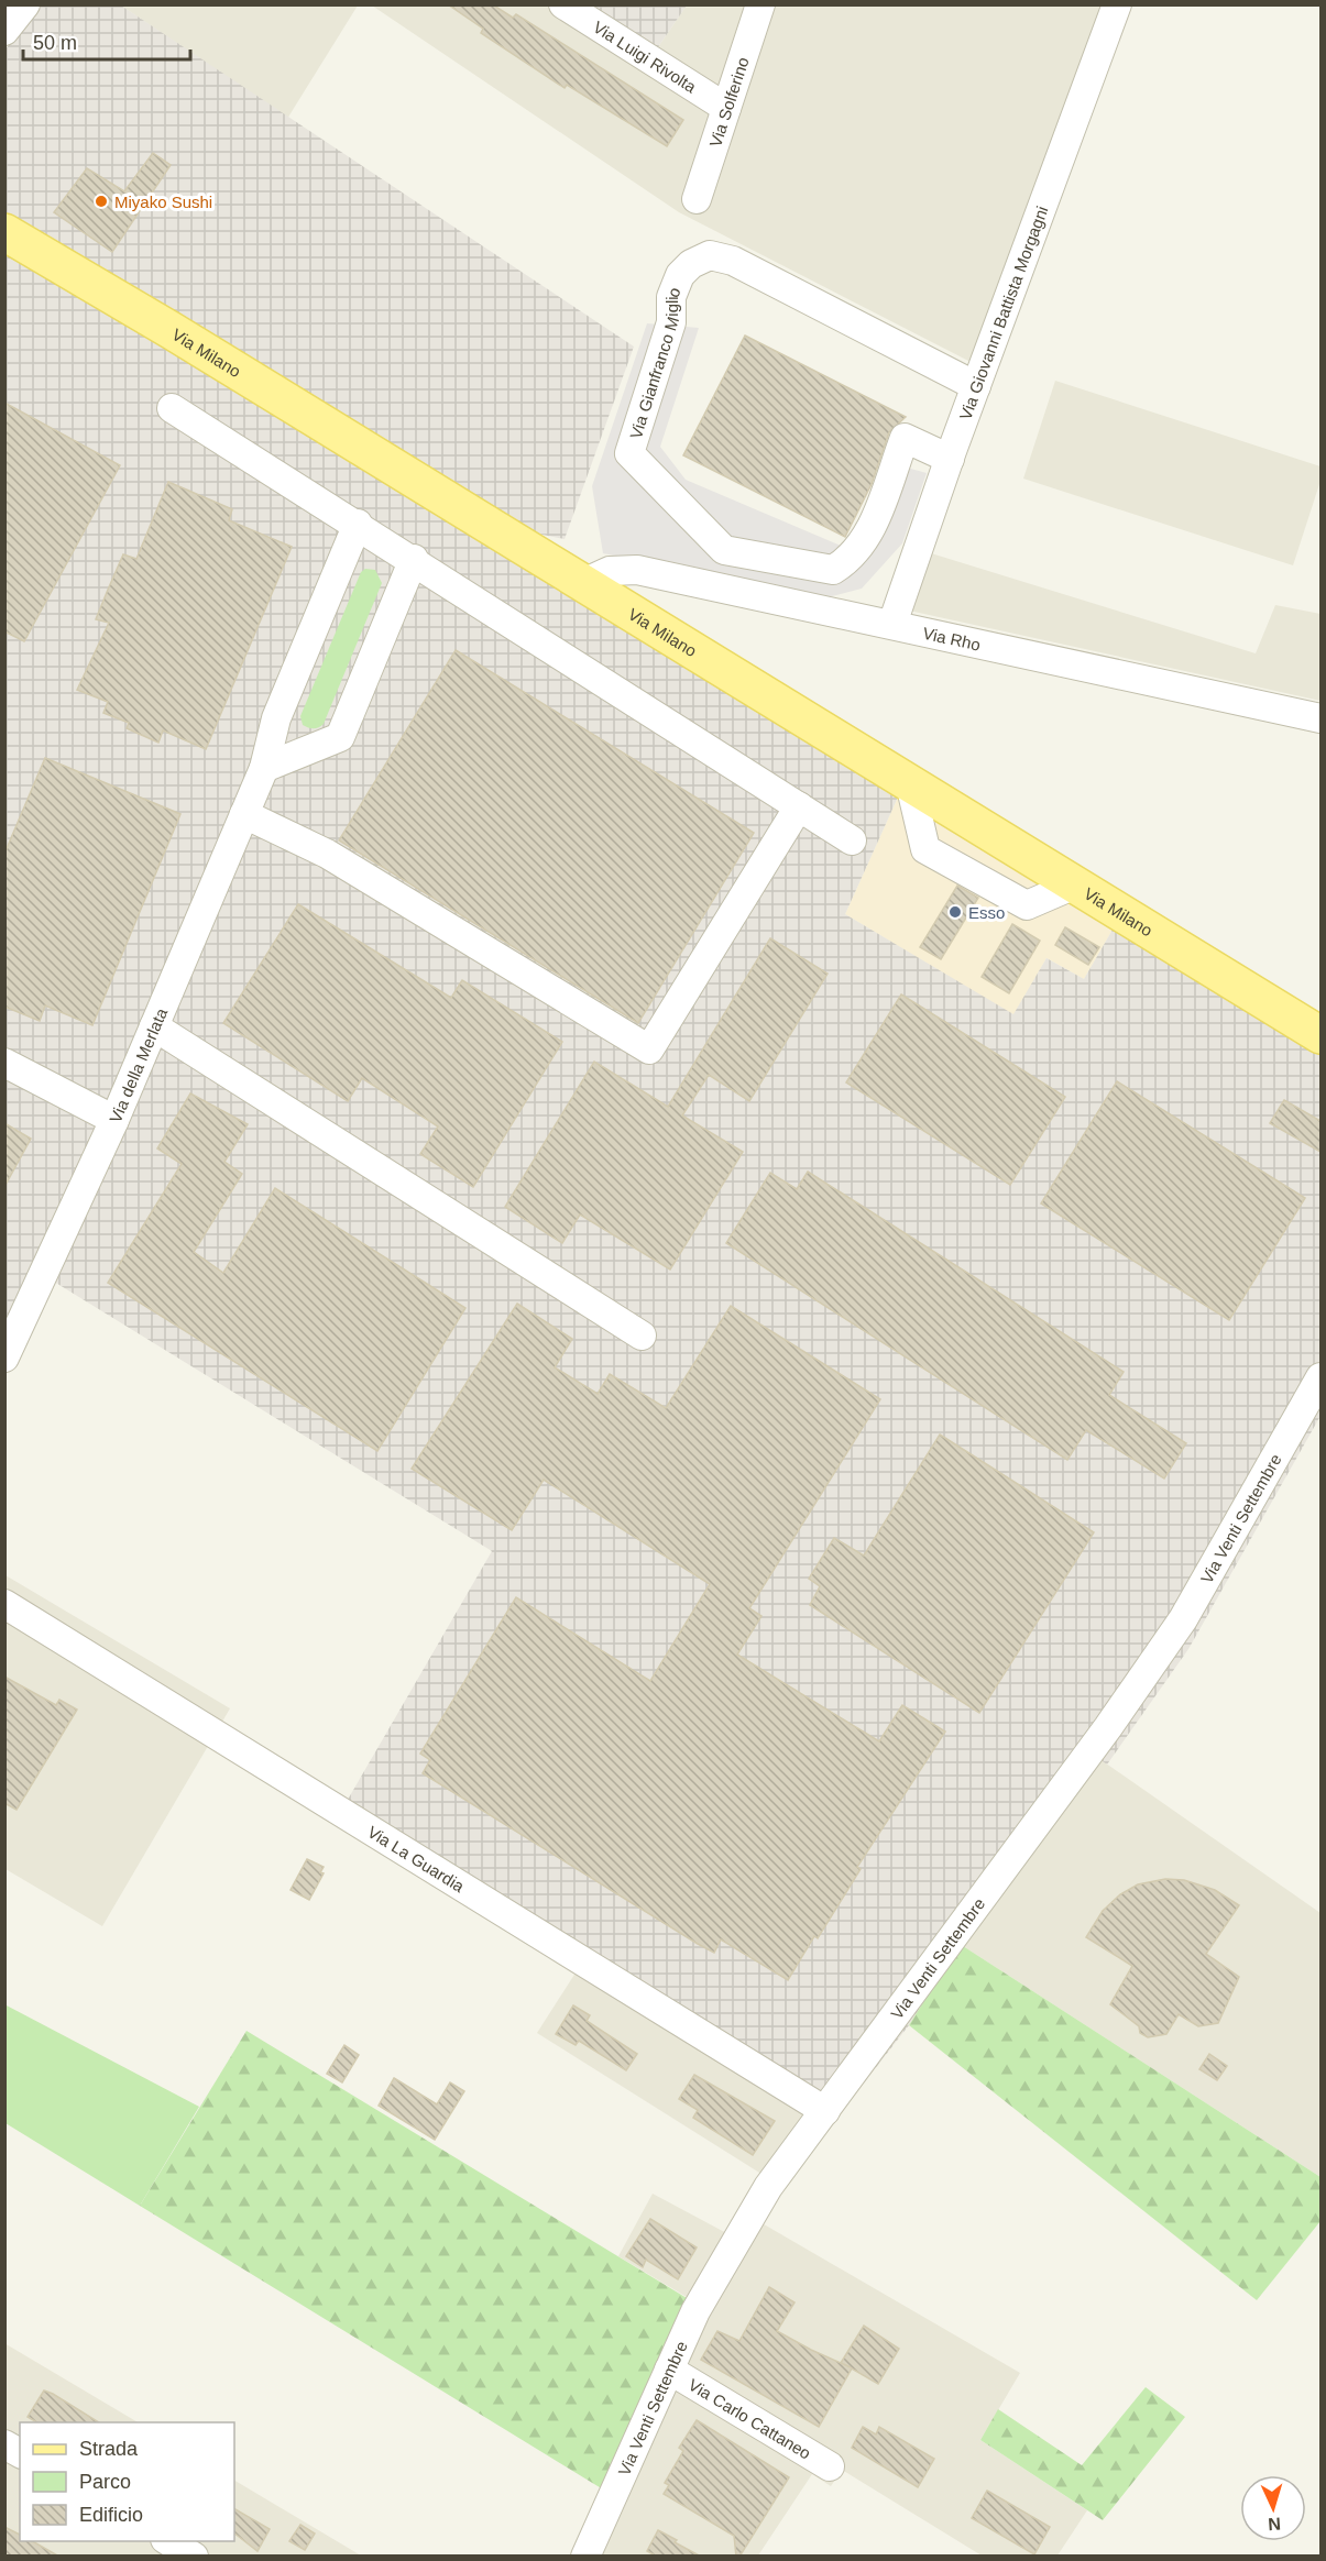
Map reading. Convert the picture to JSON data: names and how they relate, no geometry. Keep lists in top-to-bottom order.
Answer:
{
  "streets": {
    "main road": ["Via Milano"],
    "street": [
      "Via Luigi Rivolta",
      "Via Solferino",
      "Via Giovanni Battista Morgagni",
      "Via Gianfranco Miglio",
      "Via Rho",
      "Via della Merlata",
      "Via Venti Settembre",
      "Via La Guardia",
      "Via Carlo Cattaneo"
    ]
  },
  "crossings": [
    ["Via Luigi Rivolta", "Via Solferino"],
    ["Via Giovanni Battista Morgagni", "Via Gianfranco Miglio"],
    ["Via Giovanni Battista Morgagni", "Via Rho"],
    ["Via Milano", "Via Rho"],
    ["Via Venti Settembre", "Via La Guardia"],
    ["Via Venti Settembre", "Via Carlo Cattaneo"]
  ],
  "places": ["Miyako Sushi", "Esso"],
  "legend": ["Strada", "Parco", "Edificio"],
  "scale_bar": "50 m",
  "north": "bottom"
}
